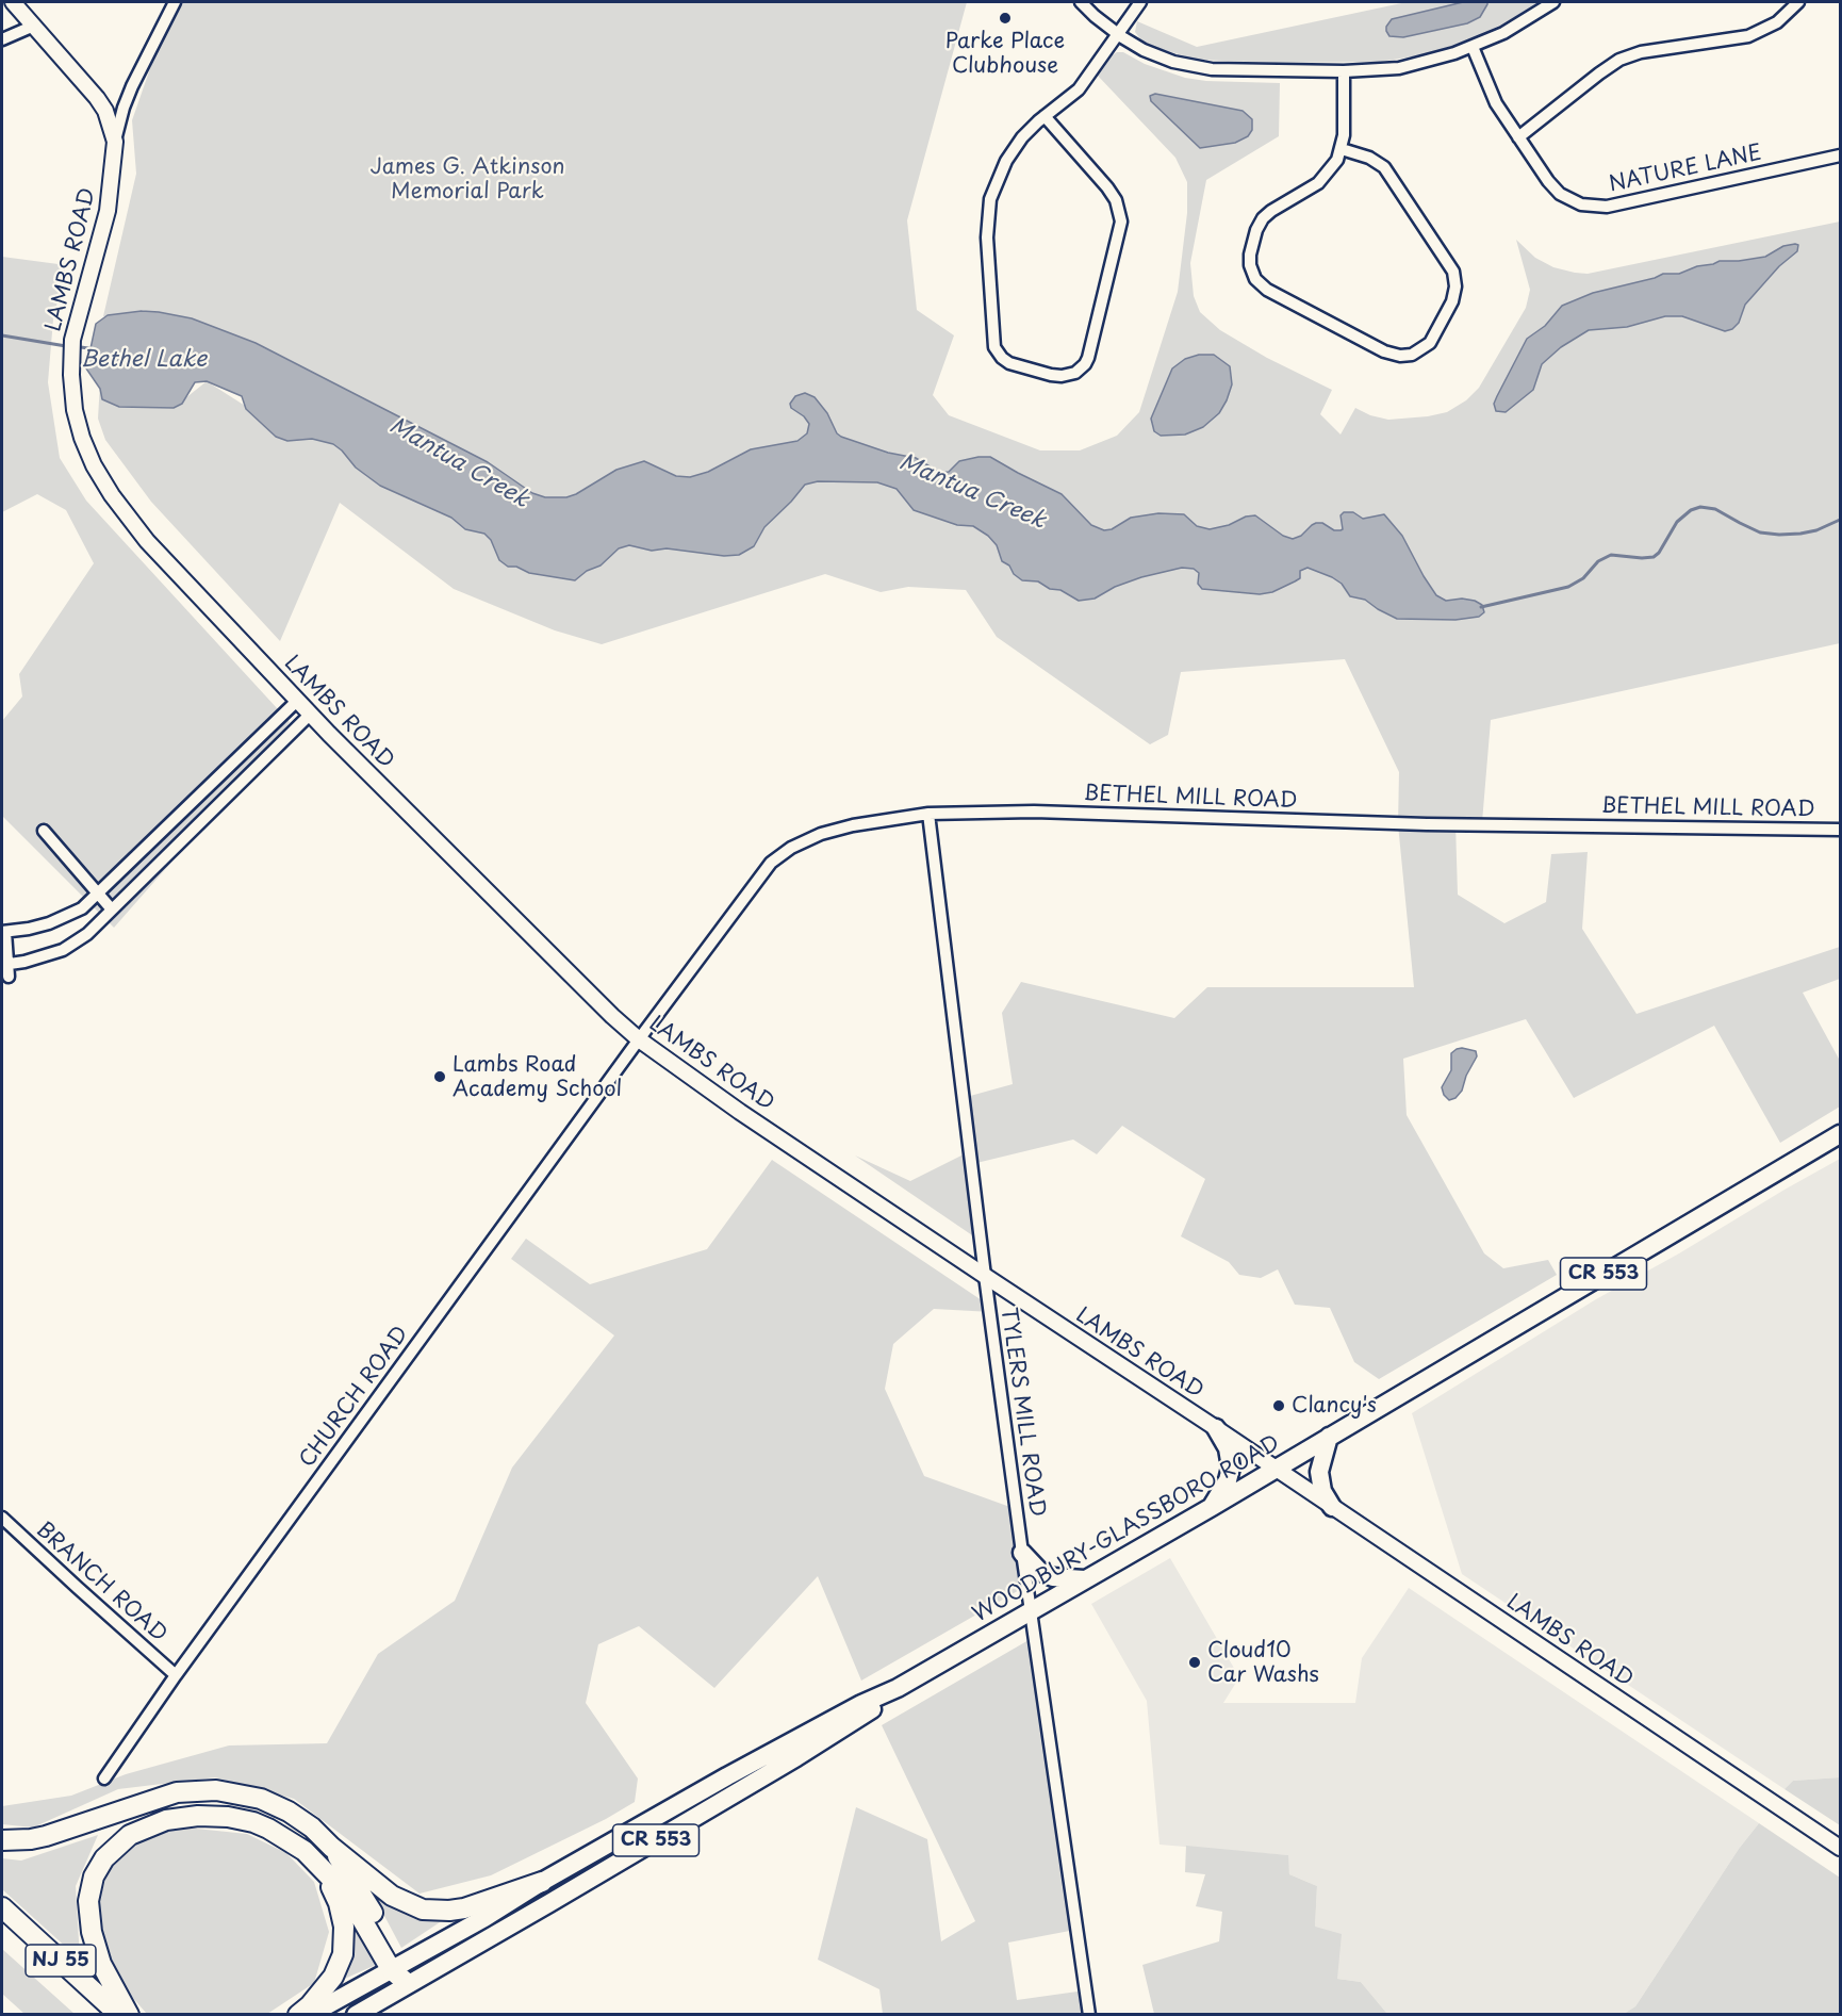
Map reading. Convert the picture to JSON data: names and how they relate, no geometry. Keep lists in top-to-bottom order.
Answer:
{
  "streets": {
    "highway": ["NJ 55"],
    "main road": ["LAMBS ROAD", "CR 553", "WOODBURY-GLASSBORO ROAD"],
    "street": [
      "NATURE LANE",
      "BETHEL MILL ROAD",
      "CHURCH ROAD",
      "TYLERS MILL ROAD",
      "BRANCH ROAD"
    ]
  },
  "crossings": [
    ["LAMBS ROAD", "BETHEL MILL ROAD"],
    ["LAMBS ROAD", "CHURCH ROAD"],
    ["LAMBS ROAD", "TYLERS MILL ROAD"],
    ["LAMBS ROAD", "WOODBURY-GLASSBORO ROAD"],
    ["BETHEL MILL ROAD", "CHURCH ROAD"],
    ["BETHEL MILL ROAD", "TYLERS MILL ROAD"],
    ["CHURCH ROAD", "BRANCH ROAD"],
    ["TYLERS MILL ROAD", "WOODBURY-GLASSBORO ROAD"]
  ],
  "water": ["Bethel Lake", "Mantua Creek"],
  "parks": ["James G. Atkinson Memorial Park"],
  "places": [
    "Parke Place Clubhouse",
    "Lambs Road Academy School",
    "Clancy's",
    "Cloud10 Car Washs"
  ]
}
